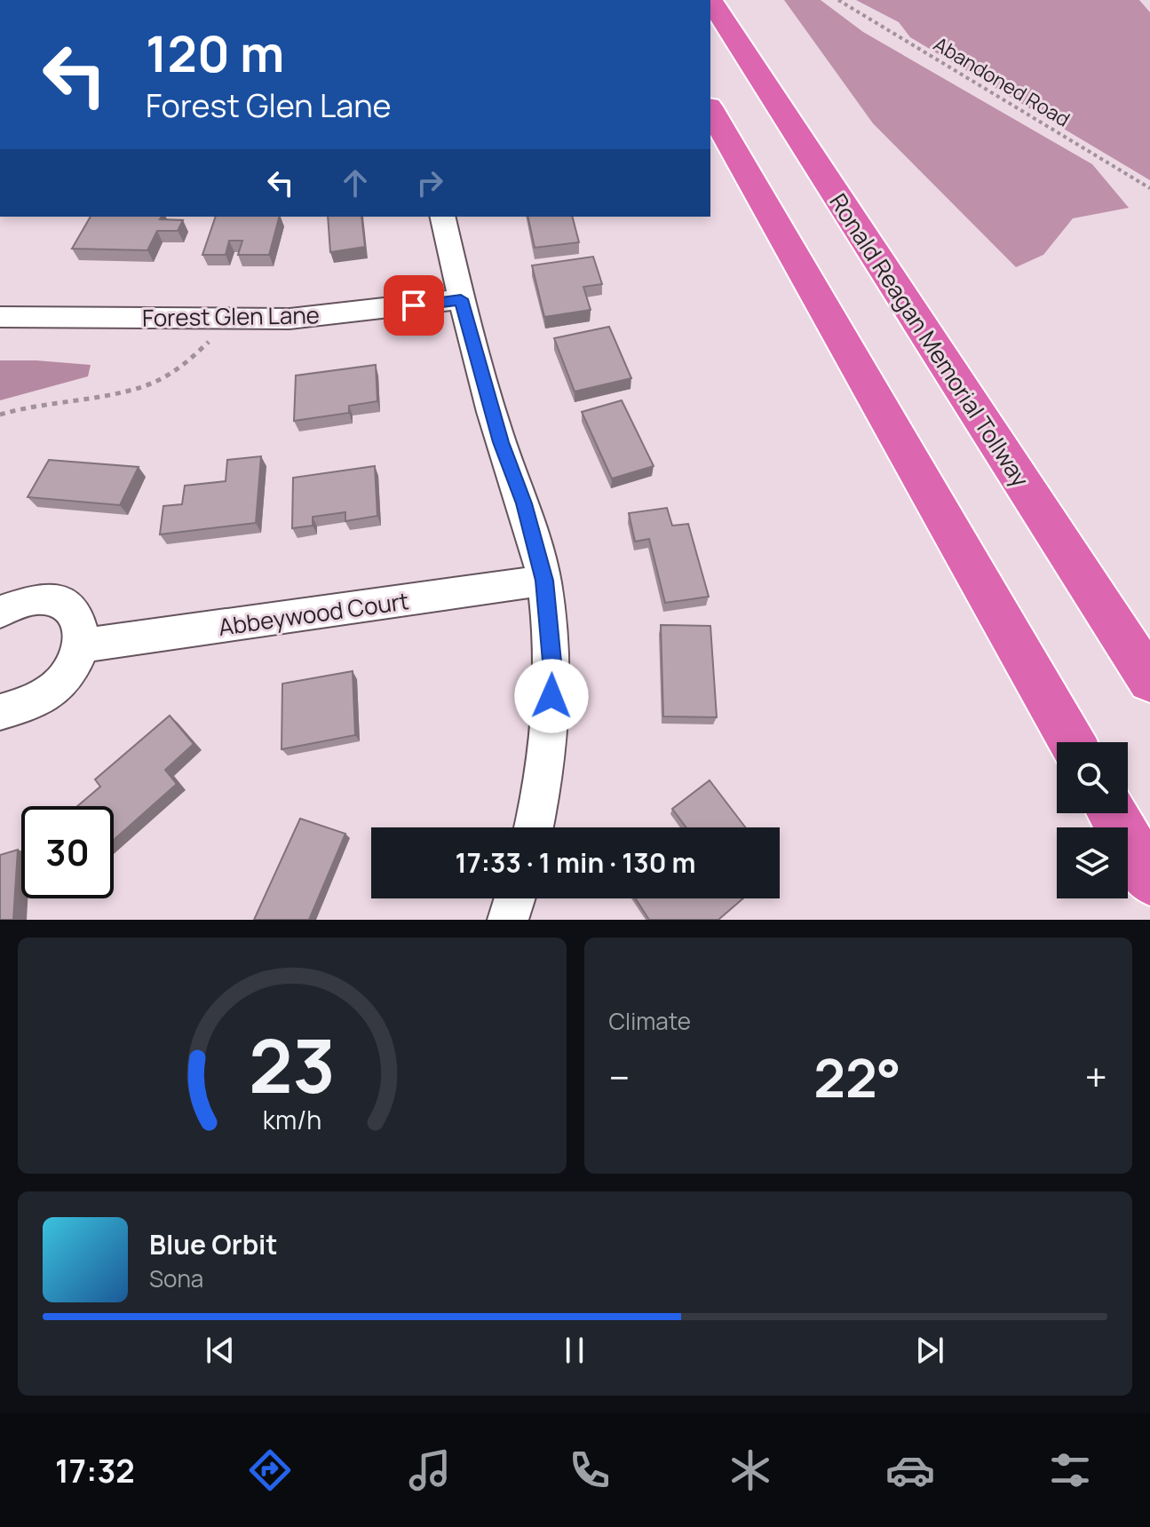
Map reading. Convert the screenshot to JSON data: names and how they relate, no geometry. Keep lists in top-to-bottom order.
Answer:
{
  "streets": {
    "highway": ["Ronald Reagan Memorial Tollway"],
    "street": ["Forest Glen Lane", "Abbeywood Court"],
    "path": ["Abandoned Road"]
  },
  "page": {
    "turn": ["120 m", "Forest Glen Lane"],
    "limit": "30",
    "trip": "17:33 · 1 min · 130 m",
    "tile": "Climate",
    "heat": ["−", "22°", "+"],
    "song": ["Blue Orbit", "Sona"],
    "tabs": "17:32",
    "gauge": ["23", "km/h"]
  }
}
